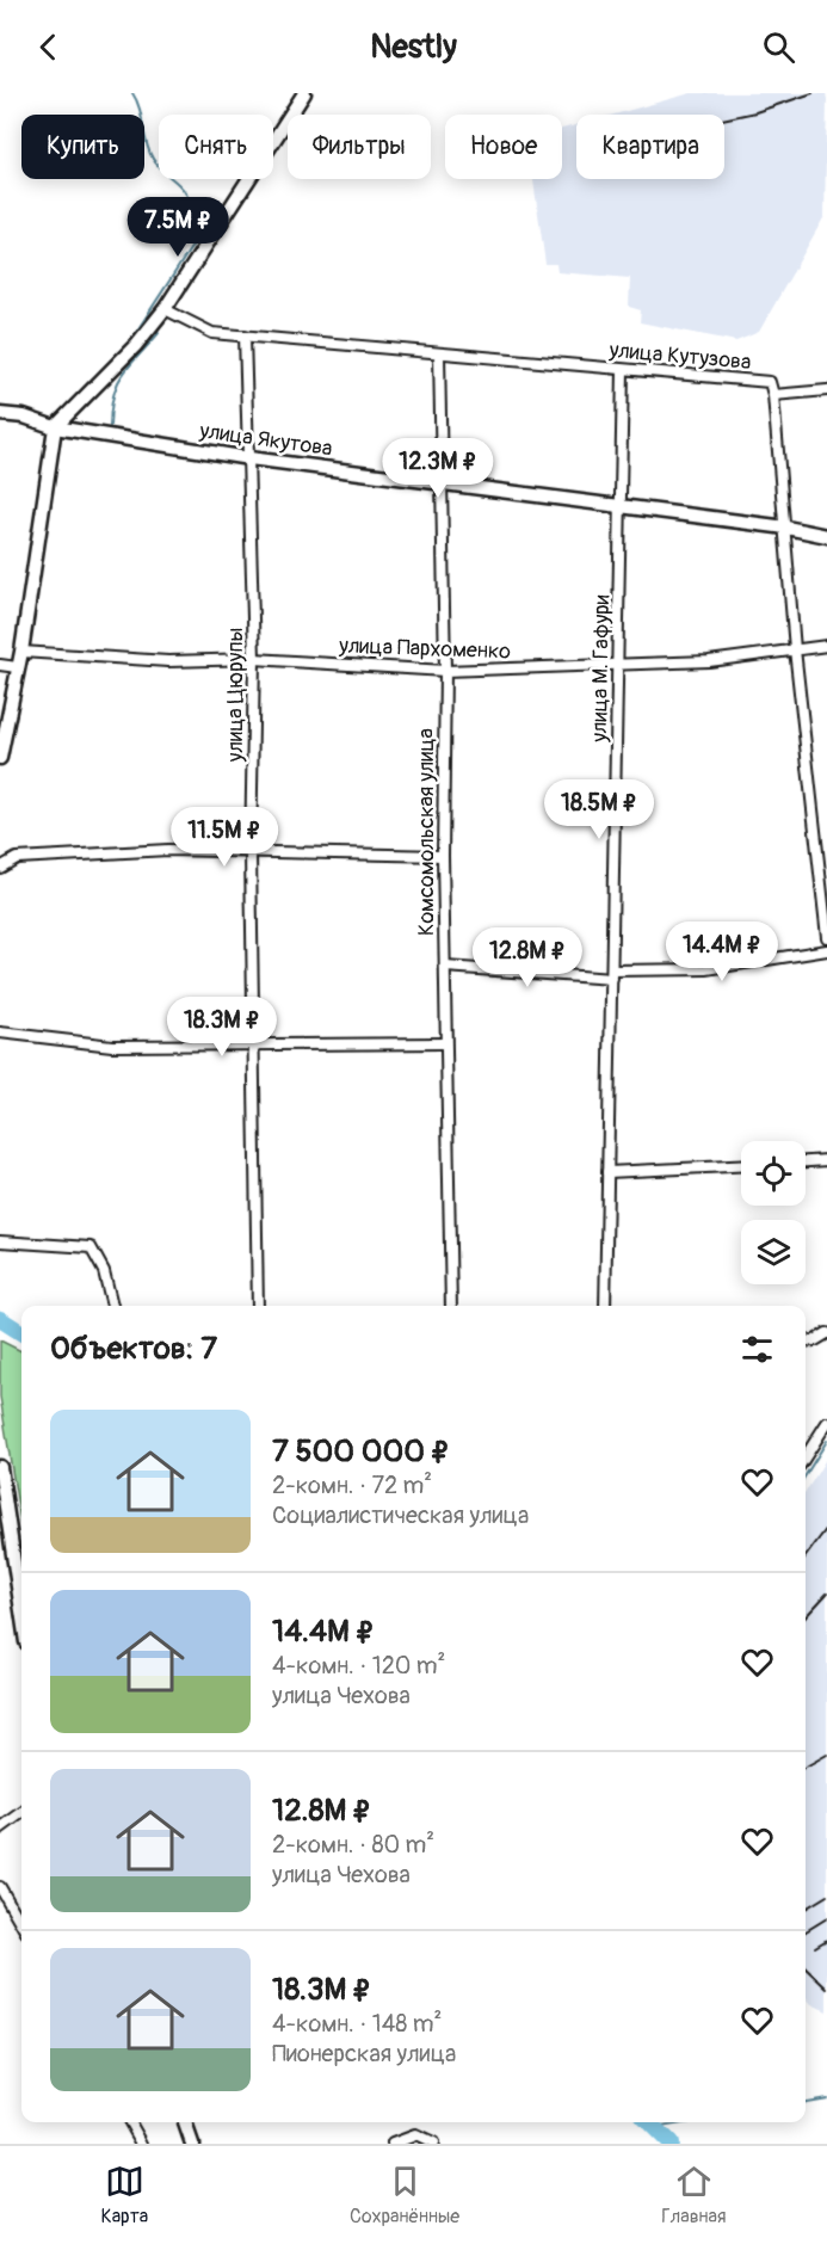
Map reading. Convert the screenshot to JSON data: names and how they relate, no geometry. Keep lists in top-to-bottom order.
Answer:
{
  "streets": {
    "street": [
      "улица Кутузова",
      "улица Якутова",
      "улица Пархоменко",
      "улица М. Гафури",
      "улица Цюрупы",
      "Комсомольская улица"
    ]
  },
  "crossings": [
    ["улица Кутузова", "улица Якутова"],
    ["улица Кутузова", "улица Пархоменко"],
    ["улица Кутузова", "улица М. Гафури"],
    ["улица Кутузова", "улица Цюрупы"],
    ["улица Кутузова", "Комсомольская улица"],
    ["улица Якутова", "улица М. Гафури"],
    ["улица Якутова", "улица Цюрупы"],
    ["улица Якутова", "Комсомольская улица"],
    ["улица Пархоменко", "улица М. Гафури"],
    ["улица Пархоменко", "улица Цюрупы"],
    ["улица Пархоменко", "Комсомольская улица"]
  ],
  "page": {
    "header": "Nestly",
    "chip": [
      "Купить",
      "Снять",
      "Фильтры",
      "Новое",
      "Квартира"
    ],
    "price": [
      "7.5M ₽",
      "12.3M ₽",
      "18.5M ₽",
      "11.5M ₽",
      "14.4M ₽",
      "12.8M ₽",
      "18.3M ₽"
    ],
    "heading": "Объектов: 7",
    "list": [
      {
        "name": "7 500 000 ₽",
        "note": "2-комн. · 72 m² · Социалистическая улица"
      },
      {
        "name": "14.4M ₽",
        "note": "4-комн. · 120 m² · улица Чехова"
      },
      {
        "name": "12.8M ₽",
        "note": "2-комн. · 80 m² · улица Чехова"
      },
      {
        "name": "18.3M ₽",
        "note": "4-комн. · 148 m² · Пионерская улица"
      }
    ],
    "tabs": ["Карта", "Сохранённые", "Главная"]
  }
}
